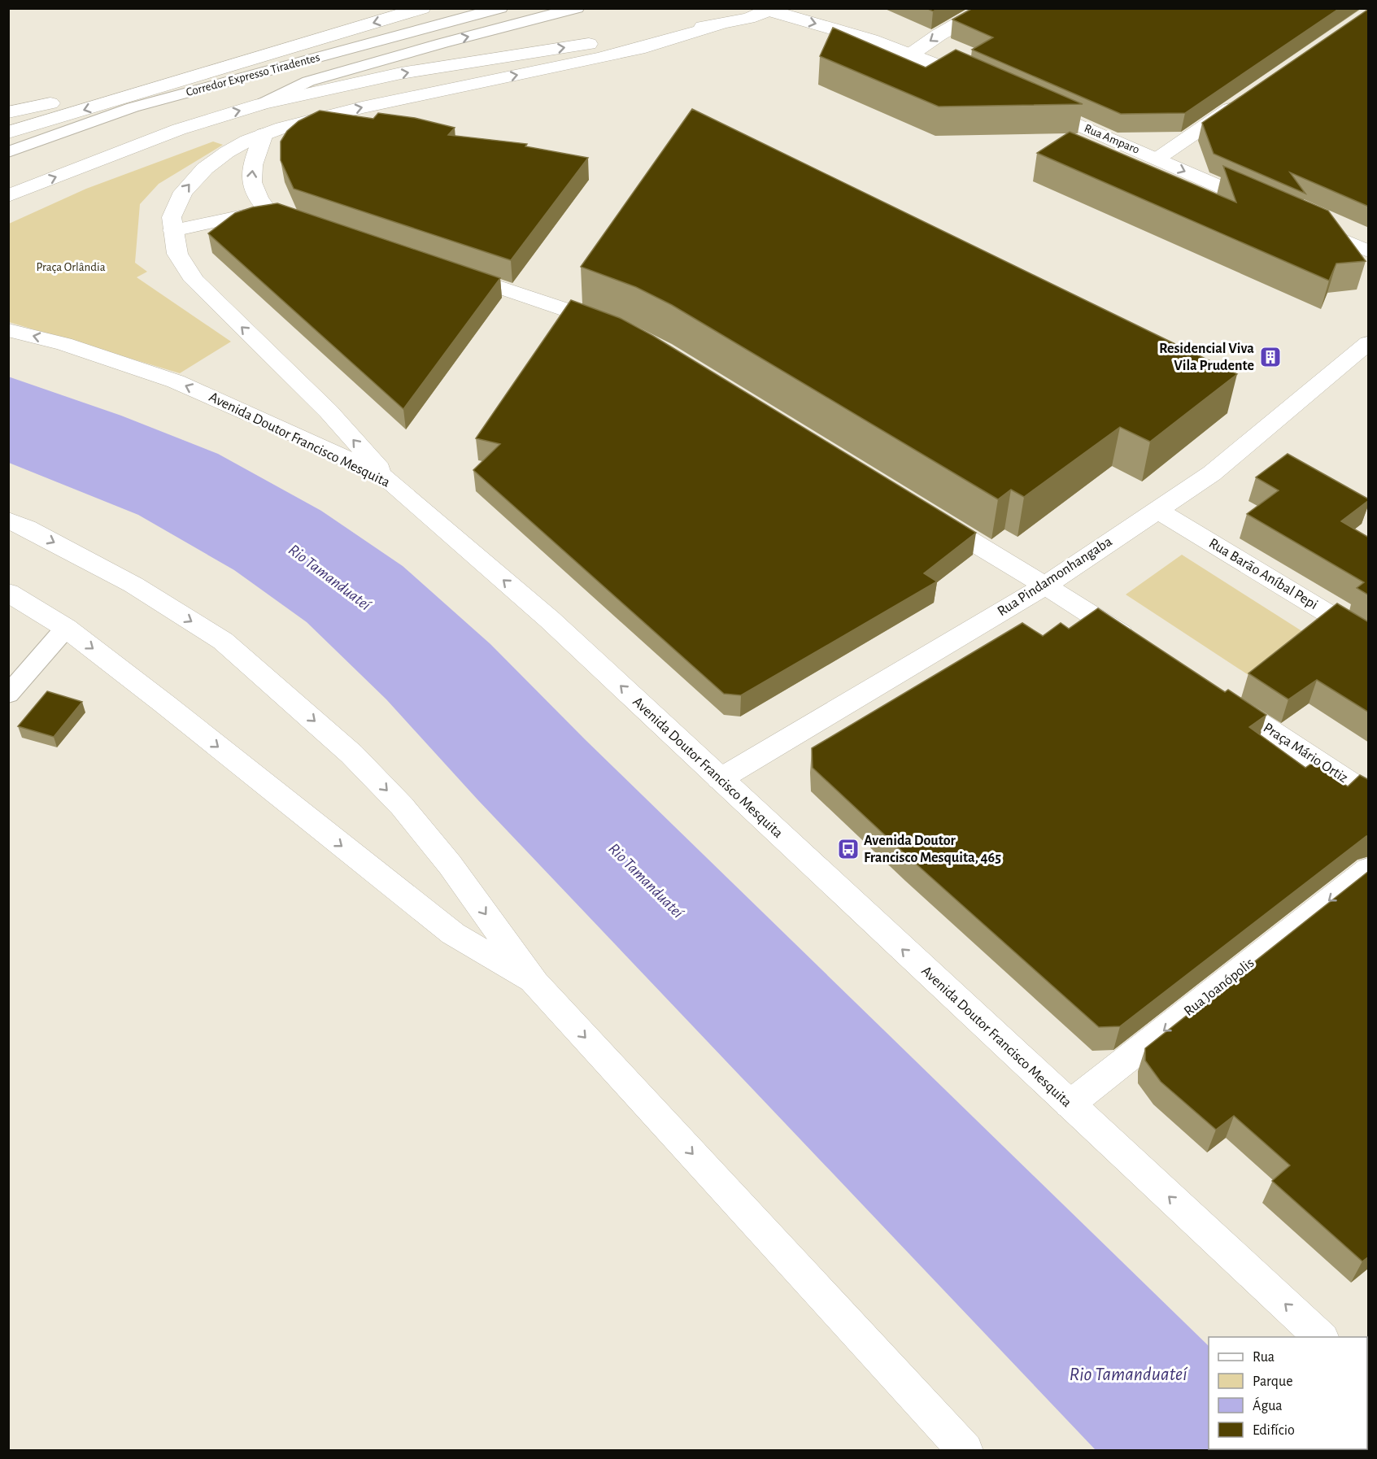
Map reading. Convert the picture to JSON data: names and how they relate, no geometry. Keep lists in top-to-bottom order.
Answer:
{
  "streets": {
    "main road": [
      "Rua Amparo",
      "Avenida Doutor Francisco Mesquita",
      "Rua Barão Aníbal Pepi",
      "Rua Pindamonhangaba",
      "Praça Mário Ortiz",
      "Rua Joanópolis"
    ],
    "lane": ["Corredor Expresso Tiradentes"]
  },
  "crossings": [
    ["Avenida Doutor Francisco Mesquita", "Rua Pindamonhangaba"],
    ["Avenida Doutor Francisco Mesquita", "Rua Joanópolis"],
    ["Rua Barão Aníbal Pepi", "Rua Pindamonhangaba"]
  ],
  "one_way": ["Rua Amparo", "Rua Joanópolis"],
  "water": ["Rio Tamanduateí"],
  "parks": ["Praça Orlândia"],
  "places": {
    "building": ["Residencial Viva Vila Prudente"],
    "bus stop": ["Avenida Doutor Francisco Mesquita, 465"]
  },
  "legend": [
    "Rua",
    "Parque",
    "Água",
    "Edifício"
  ]
}
